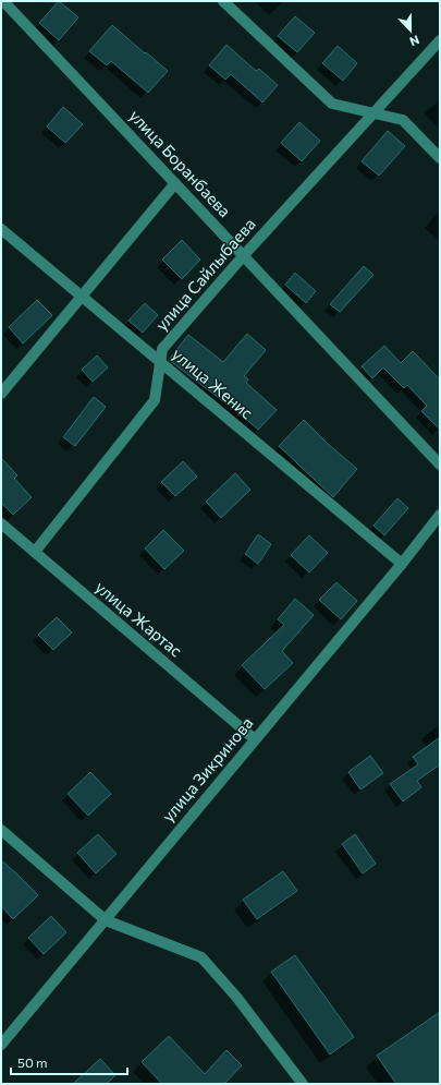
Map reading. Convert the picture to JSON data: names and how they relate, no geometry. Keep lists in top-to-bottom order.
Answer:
{
  "streets": {
    "street": [
      "улица Боранбаева",
      "улица Сайлыбаева",
      "улица Женис",
      "улица Жартас",
      "улица Зикринова"
    ]
  },
  "crossings": [
    ["улица Боранбаева", "улица Сайлыбаева"],
    ["улица Сайлыбаева", "улица Женис"],
    ["улица Сайлыбаева", "улица Жартас"],
    ["улица Женис", "улица Зикринова"],
    ["улица Жартас", "улица Зикринова"]
  ],
  "scale_bar": "50 m",
  "north": "bottom"
}
